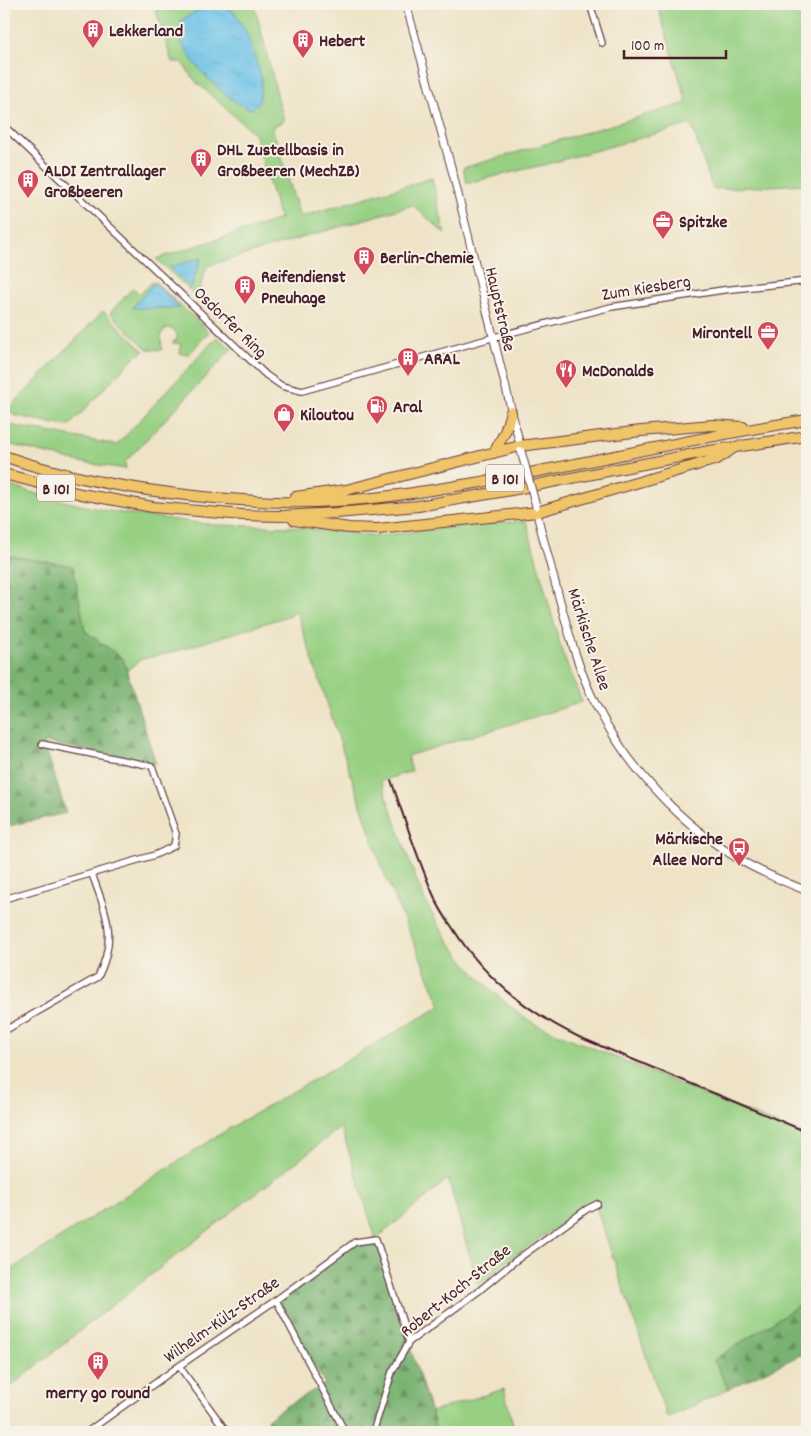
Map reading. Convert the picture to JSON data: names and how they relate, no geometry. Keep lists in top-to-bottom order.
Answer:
{
  "streets": {
    "highway": ["B 101"],
    "street": [
      "Zum Kiesberg",
      "Hauptstraße",
      "Osdorfer Ring",
      "Märkische Allee",
      "Robert-Koch-Straße",
      "Wilhelm-Külz-Straße"
    ]
  },
  "crossings": [
    ["Zum Kiesberg", "Hauptstraße"],
    ["Zum Kiesberg", "Osdorfer Ring"],
    ["Hauptstraße", "Osdorfer Ring"],
    ["Hauptstraße", "Märkische Allee"],
    ["Robert-Koch-Straße", "Wilhelm-Külz-Straße"]
  ],
  "places": {
    "building": [
      "Lekkerland",
      "Hebert",
      "DHL Zustellbasis in Großbeeren (MechZB)",
      "ALDI Zentrallager Großbeeren",
      "Berlin-Chemie",
      "Reifendienst Pneuhage",
      "ARAL",
      "merry go round"
    ],
    "office": ["Spitzke", "Mirontell"],
    "restaurant": ["McDonalds"],
    "fuel station": ["Aral"],
    "shop": ["Kiloutou"],
    "bus stop": ["Märkische Allee Nord"]
  },
  "scale_bar": "100 m"
}
